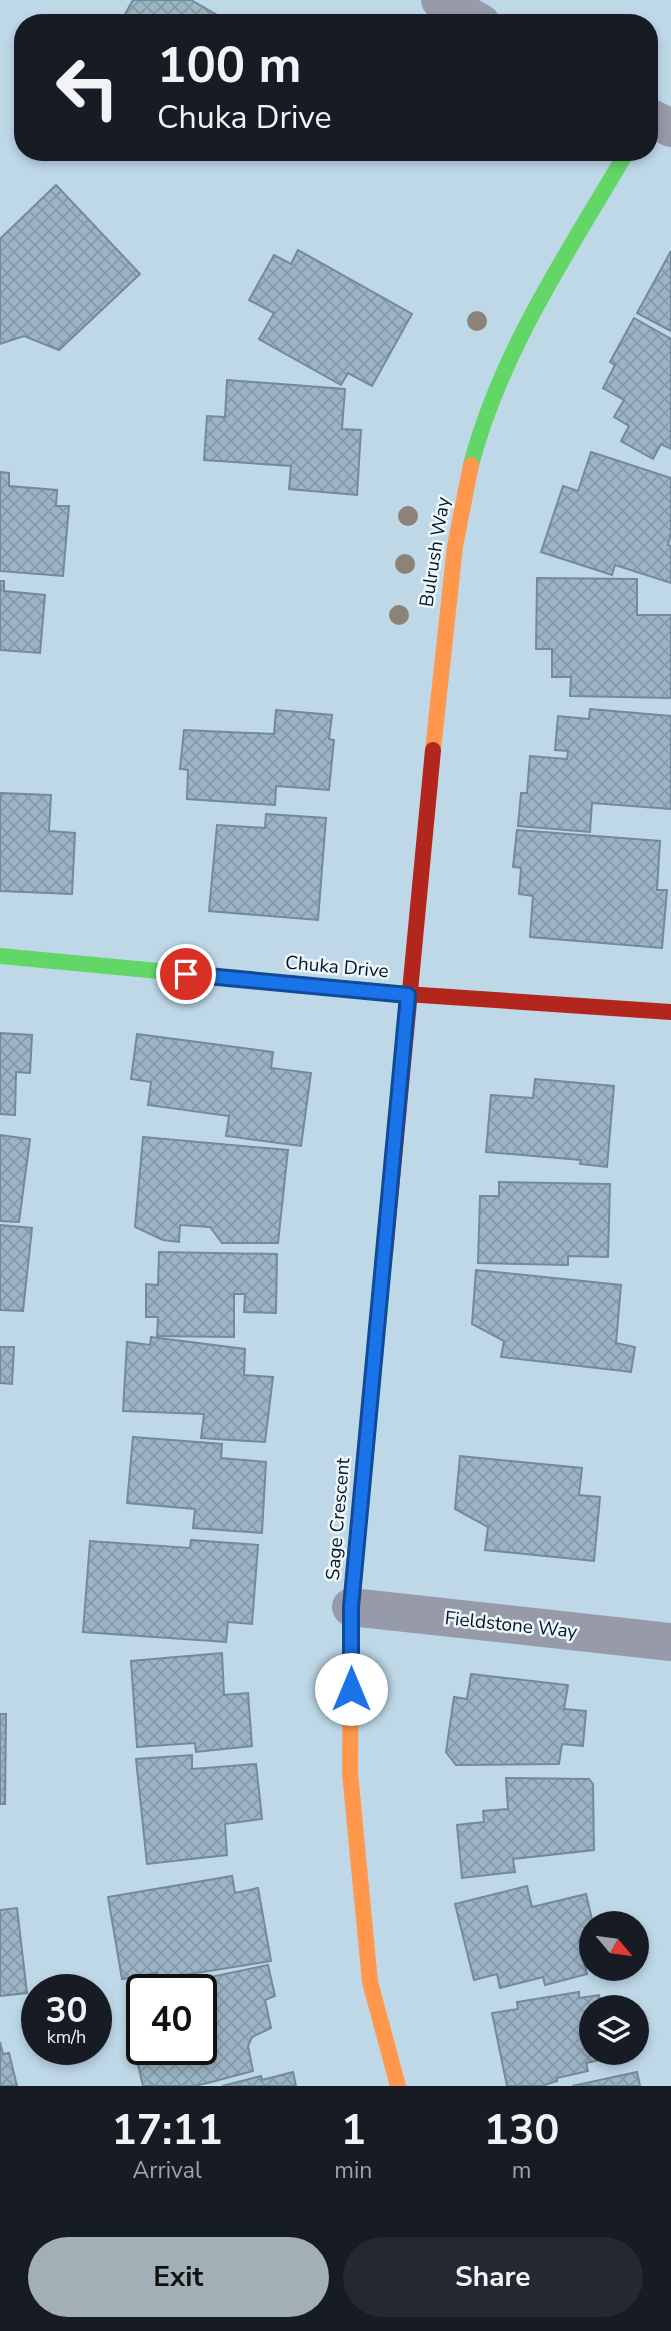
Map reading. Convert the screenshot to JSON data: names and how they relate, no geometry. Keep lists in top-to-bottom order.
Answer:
{
  "streets": {
    "street": [
      "Bulrush Way",
      "Chuka Drive",
      "Sage Crescent",
      "Fieldstone Way"
    ]
  },
  "crossings": [
    ["Bulrush Way", "Chuka Drive"],
    ["Bulrush Way", "Sage Crescent"],
    ["Chuka Drive", "Sage Crescent"],
    ["Sage Crescent", "Fieldstone Way"]
  ],
  "north": "bottom right",
  "page": {
    "turn": ["100 m", "Chuka Drive"],
    "speed": "30 km/h",
    "limit": "40",
    "eta": [
      "17:11",
      "Arrival",
      "1",
      "min",
      "130",
      "m"
    ],
    "buttons": ["Exit", "Share"]
  }
}
